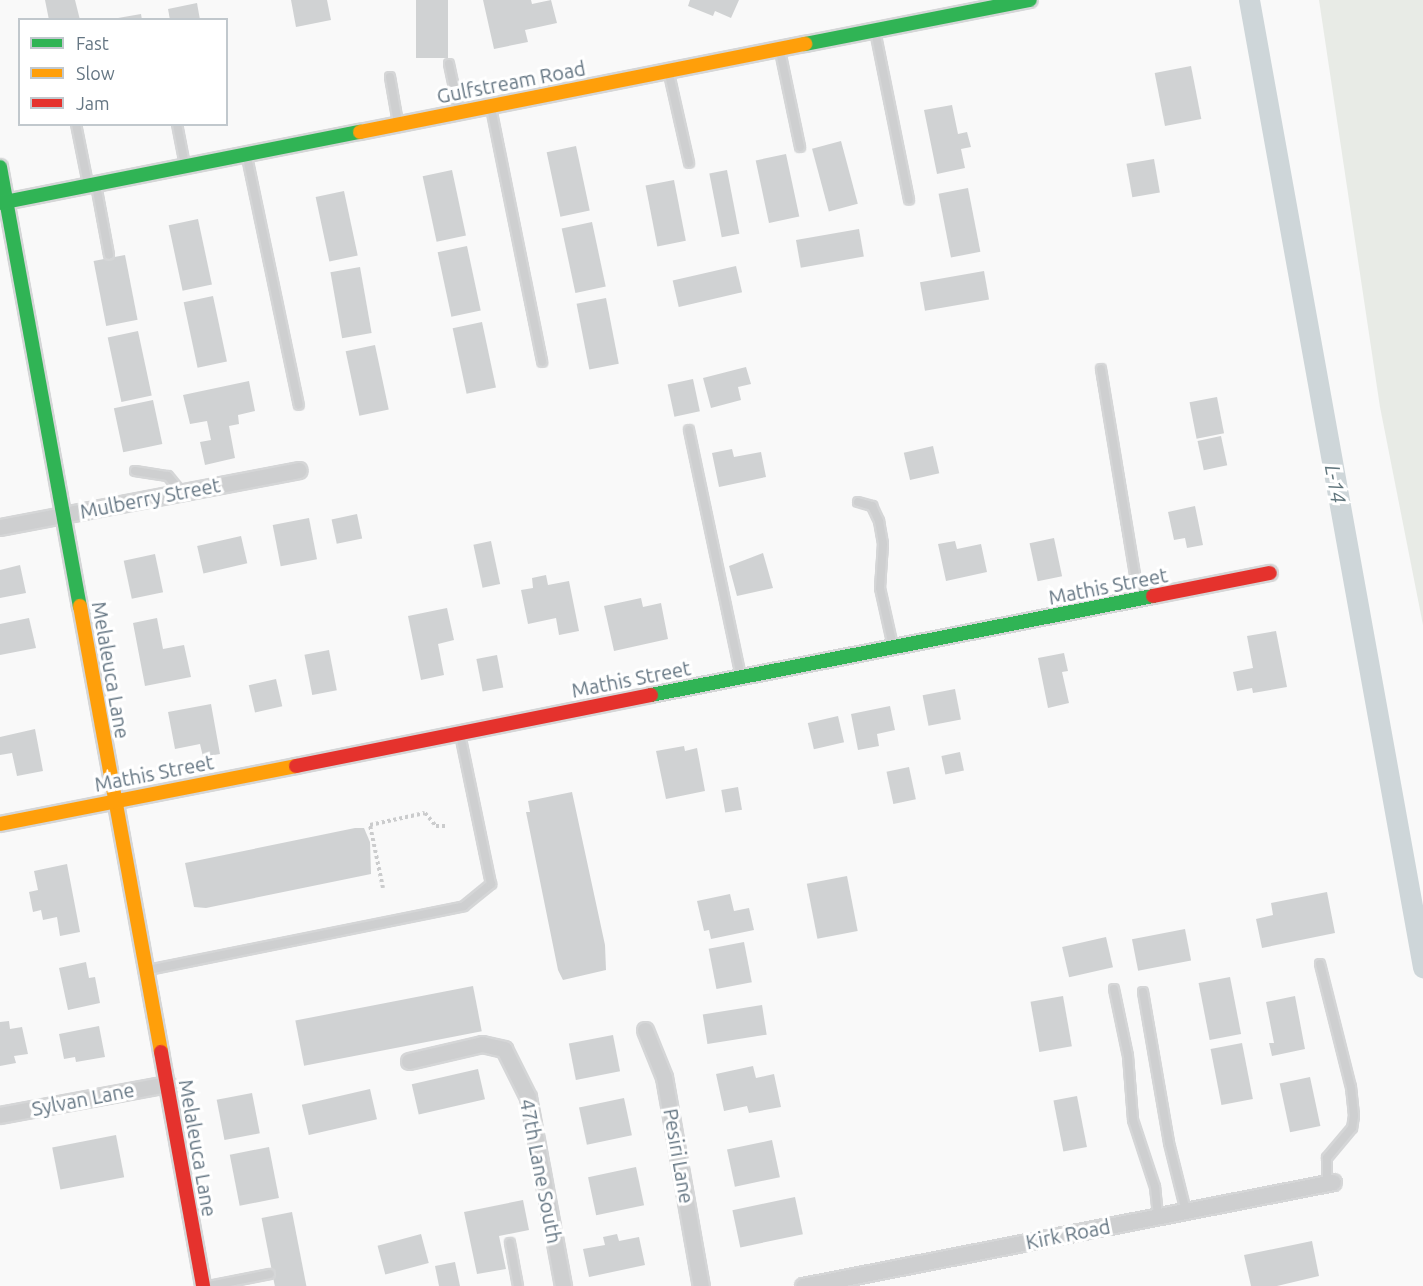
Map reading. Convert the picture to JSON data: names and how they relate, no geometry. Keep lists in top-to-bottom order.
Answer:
{
  "streets": {
    "street": [
      "Gulfstream Road",
      "Mulberry Street",
      "Mathis Street",
      "Melaleuca Lane",
      "Sylvan Lane",
      "Pesiri Lane",
      "47th Lane South",
      "Kirk Road"
    ]
  },
  "crossings": [
    ["Gulfstream Road", "Melaleuca Lane"],
    ["Mulberry Street", "Melaleuca Lane"],
    ["Mathis Street", "Melaleuca Lane"],
    ["Melaleuca Lane", "Sylvan Lane"]
  ],
  "water": ["L-14"],
  "legend": ["Fast", "Slow", "Jam"]
}
